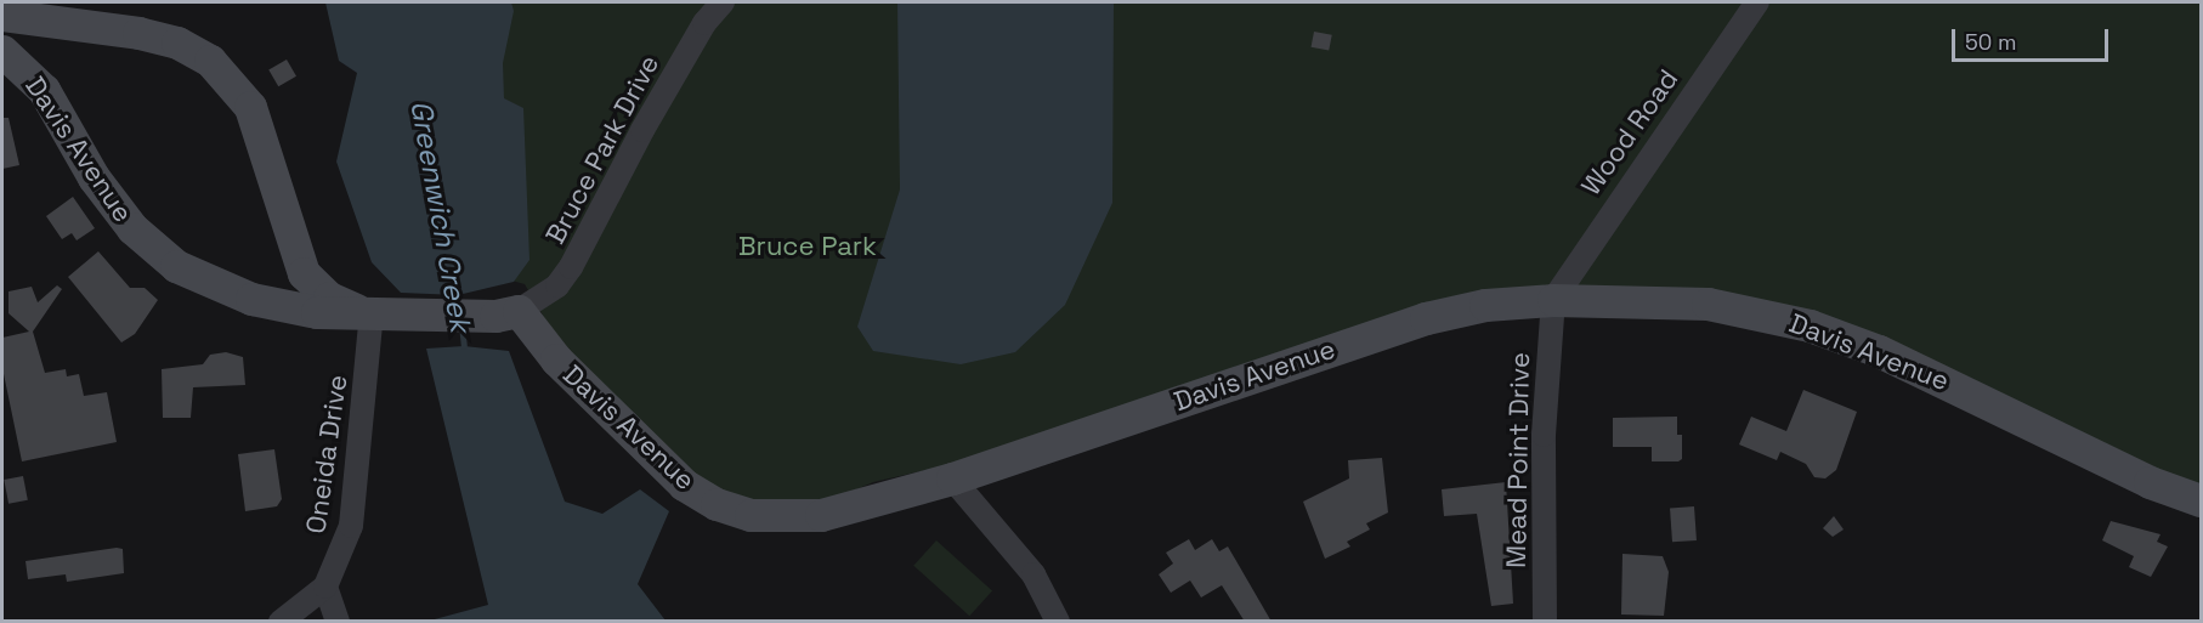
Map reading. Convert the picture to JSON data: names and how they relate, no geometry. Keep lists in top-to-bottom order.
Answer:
{
  "streets": {
    "main road": ["Davis Avenue"],
    "street": [
      "Wood Road",
      "Bruce Park Drive",
      "Oneida Drive",
      "Mead Point Drive"
    ]
  },
  "crossings": [
    ["Wood Road", "Davis Avenue"],
    ["Wood Road", "Mead Point Drive"],
    ["Davis Avenue", "Bruce Park Drive"],
    ["Davis Avenue", "Oneida Drive"],
    ["Davis Avenue", "Mead Point Drive"]
  ],
  "water": ["Greenwich Creek"],
  "parks": ["Bruce Park"],
  "scale_bar": "50 m"
}
